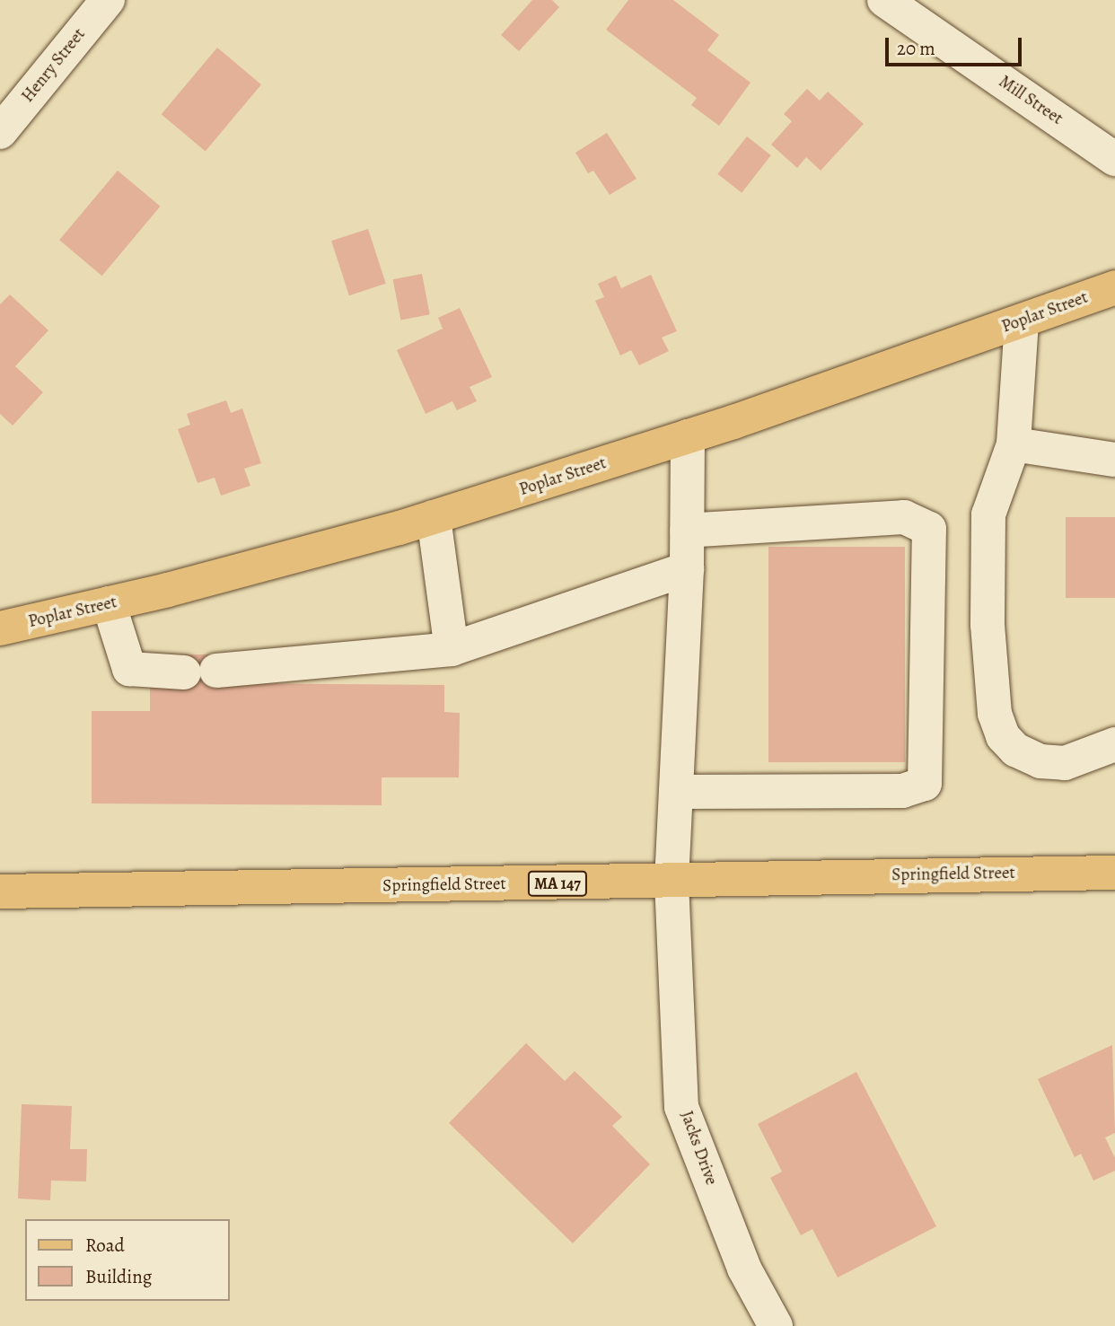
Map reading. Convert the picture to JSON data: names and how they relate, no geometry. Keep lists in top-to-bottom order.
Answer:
{
  "streets": {
    "main road": ["Poplar Street", "Springfield Street", "MA 147"],
    "street": ["Henry Street", "Mill Street", "Jacks Drive"]
  },
  "crossings": [
    ["Poplar Street", "Jacks Drive"],
    ["Springfield Street", "Jacks Drive"]
  ],
  "legend": ["Road", "Building"],
  "scale_bar": "20 m"
}
